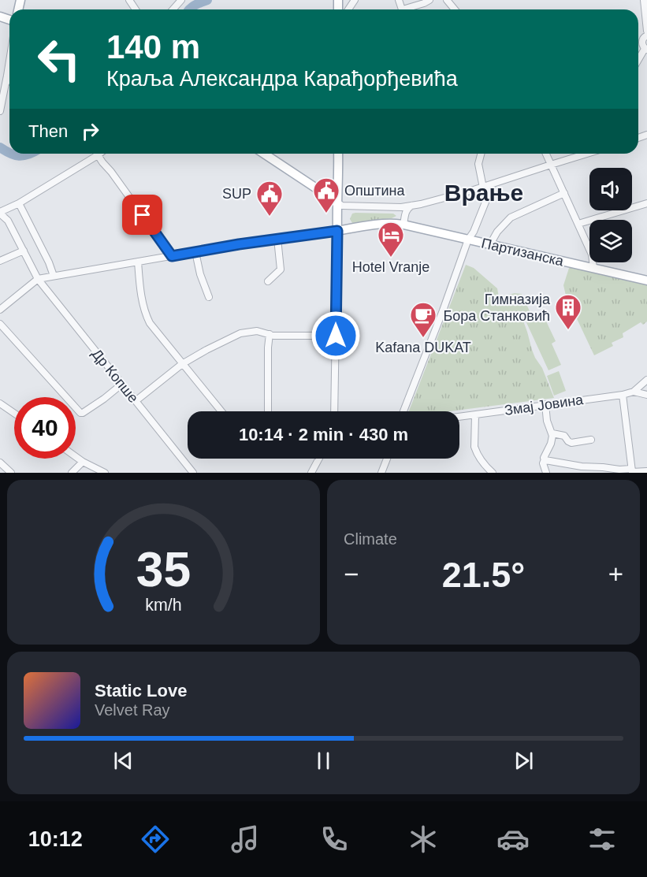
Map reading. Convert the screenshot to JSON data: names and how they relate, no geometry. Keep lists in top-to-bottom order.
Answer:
{
  "streets": {
    "main road": ["Партизанска"],
    "street": ["Др Копше", "Змај Јовина"]
  },
  "districts": ["Врање"],
  "places": {
    "public building": ["Општина", "SUP"],
    "hotel": ["Hotel Vranje"],
    "building": ["Гимназија Бора Станковић"],
    "cafe": ["Kafana DUKAT"]
  },
  "page": {
    "turn": ["140 m", "Краља Александра Карађорђевића"],
    "then": "Then",
    "limit": "40",
    "trip": "10:14 · 2 min · 430 m",
    "tile": "Climate",
    "heat": ["−", "21.5°", "+"],
    "song": ["Static Love", "Velvet Ray"],
    "tabs": "10:12",
    "gauge": ["35", "km/h"]
  }
}
